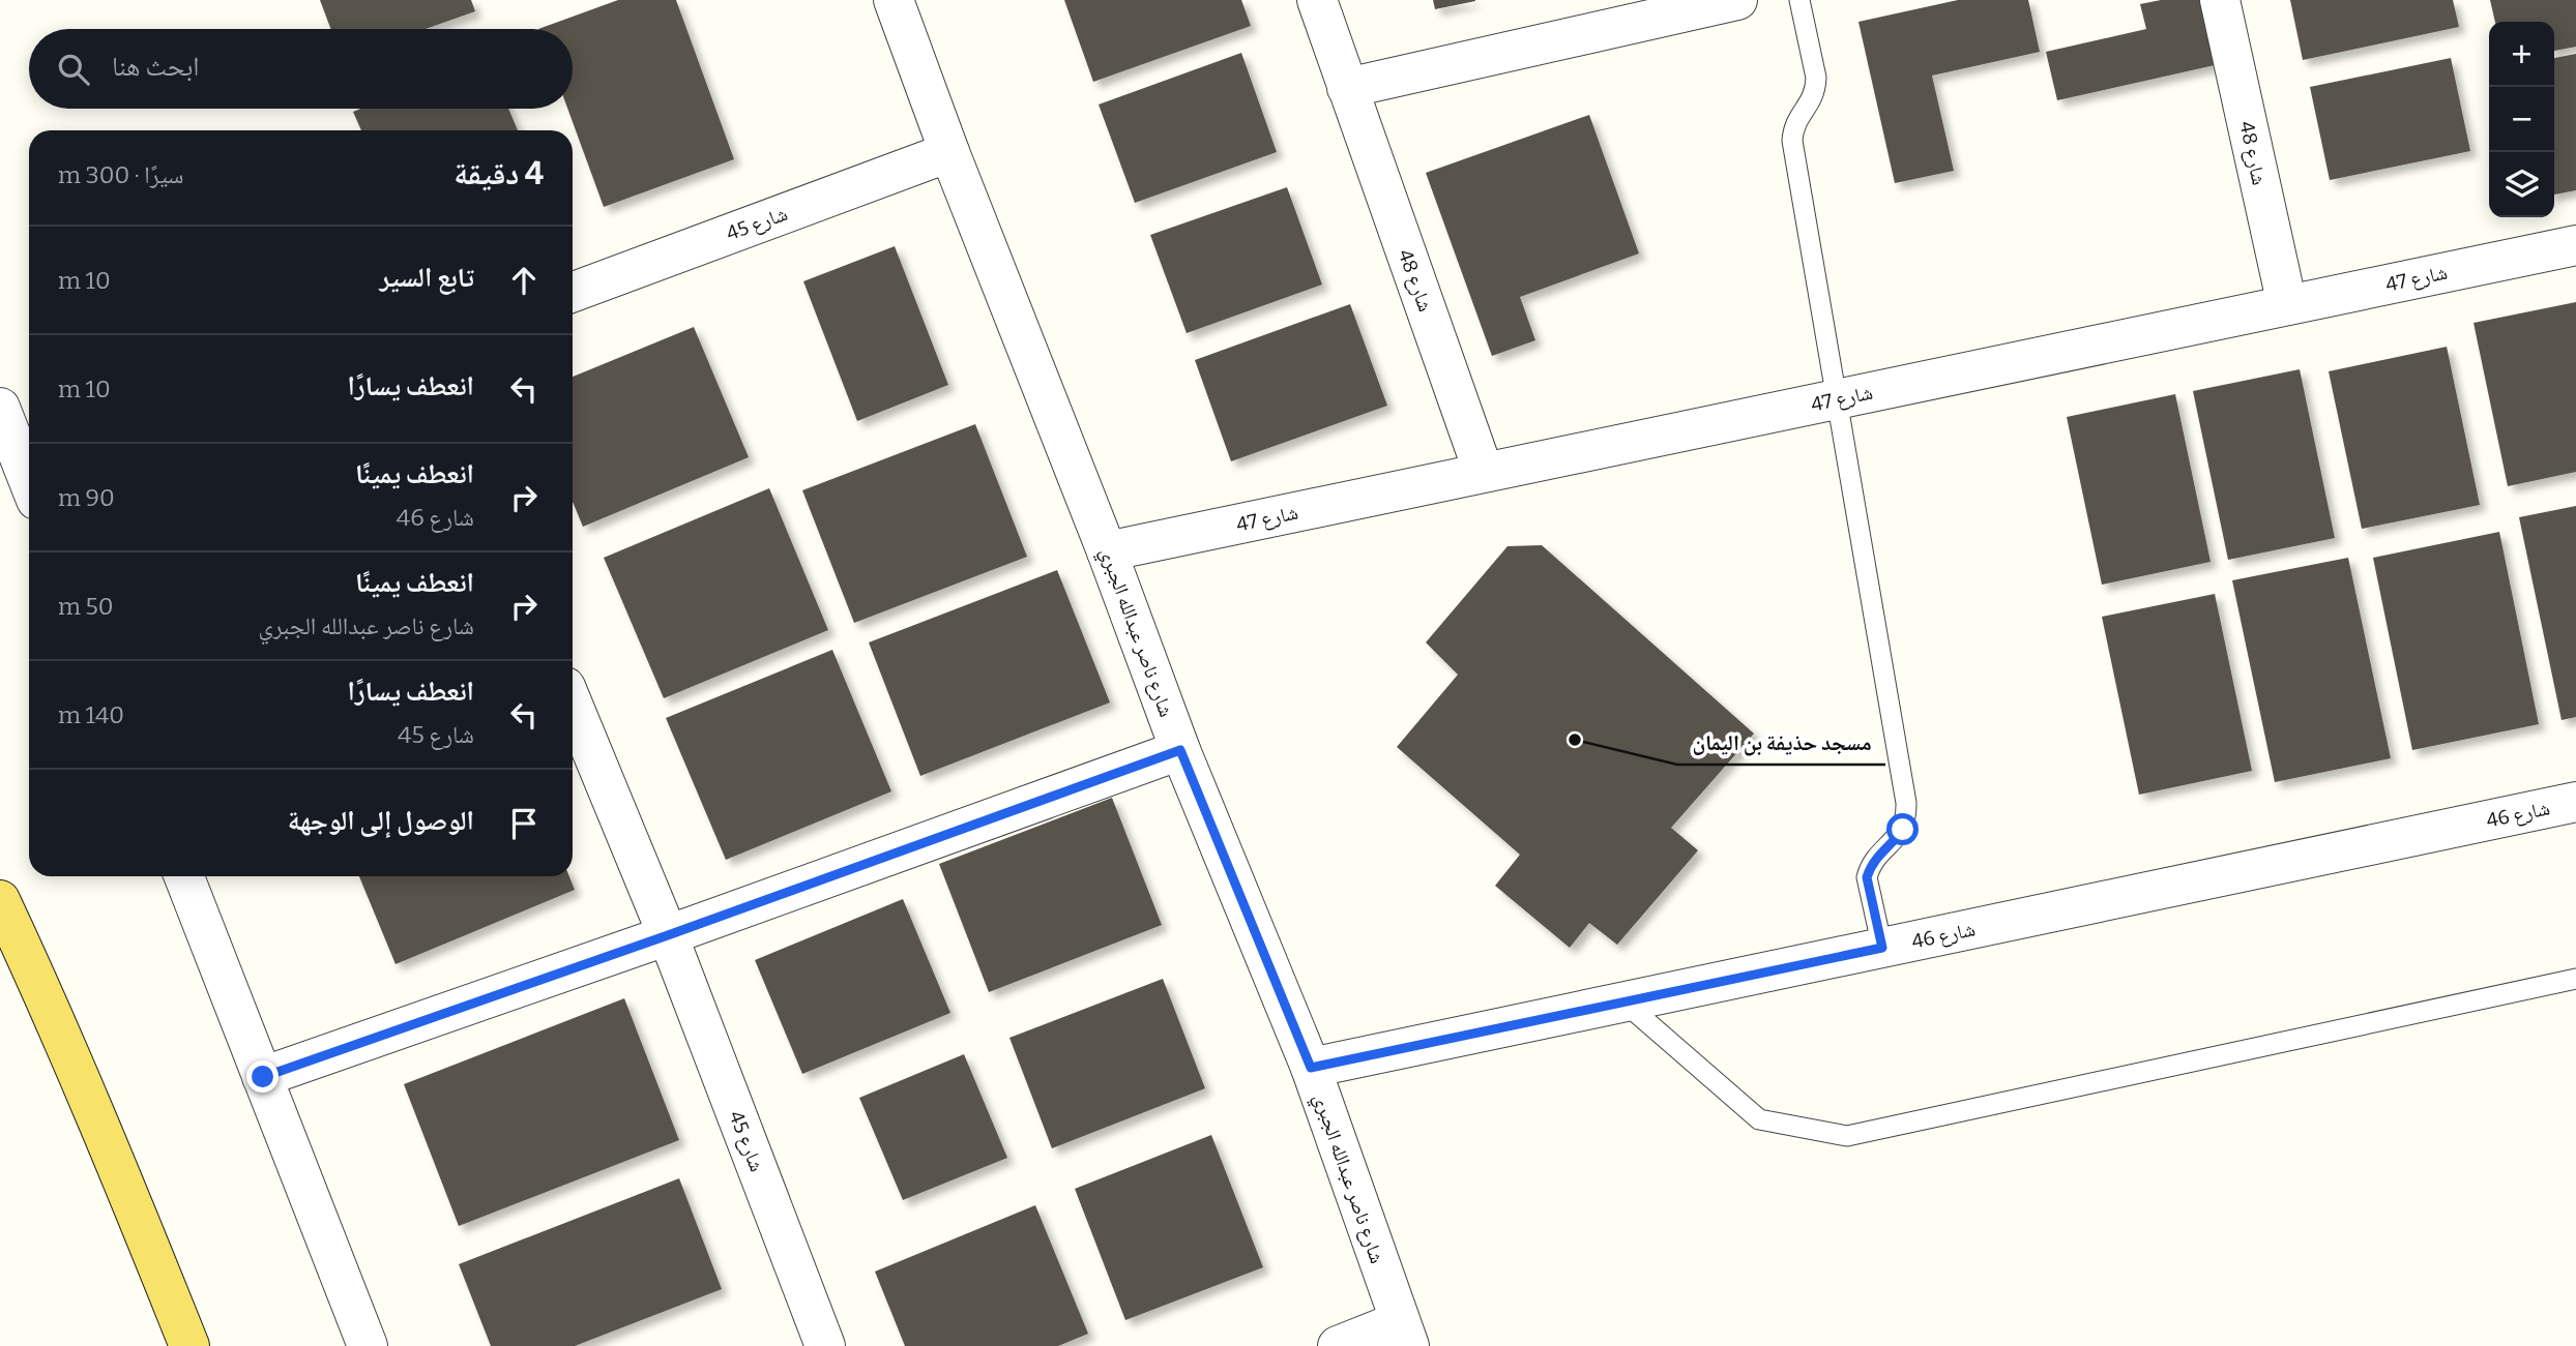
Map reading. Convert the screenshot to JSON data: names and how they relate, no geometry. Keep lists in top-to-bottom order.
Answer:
{
  "streets": {
    "street": [
      "شارع 48",
      "شارع 45",
      "شارع 47",
      "شارع ناصر عبدالله الجبري",
      "شارع 46"
    ]
  },
  "crossings": [
    ["شارع 48", "شارع 47"],
    ["شارع 45", "شارع ناصر عبدالله الجبري"],
    ["شارع 47", "شارع ناصر عبدالله الجبري"],
    ["شارع ناصر عبدالله الجبري", "شارع 46"]
  ],
  "places": ["مسجد حذيفة بن اليمان"],
  "page": {
    "map_buttons": ["+", "−"],
    "search": "ابحث هنا",
    "heading": ["4 دقيقة", "سيرًا · 300 m"],
    "list": [
      ["تابع السير", "10 m"],
      ["انعطف يسارًا", "10 m"],
      ["انعطف يمينًا", "شارع 46", "90 m"],
      ["انعطف يمينًا", "شارع ناصر عبدالله الجبري", "50 m"],
      ["انعطف يسارًا", "شارع 45", "140 m"],
      "الوصول إلى الوجهة"
    ]
  }
}
